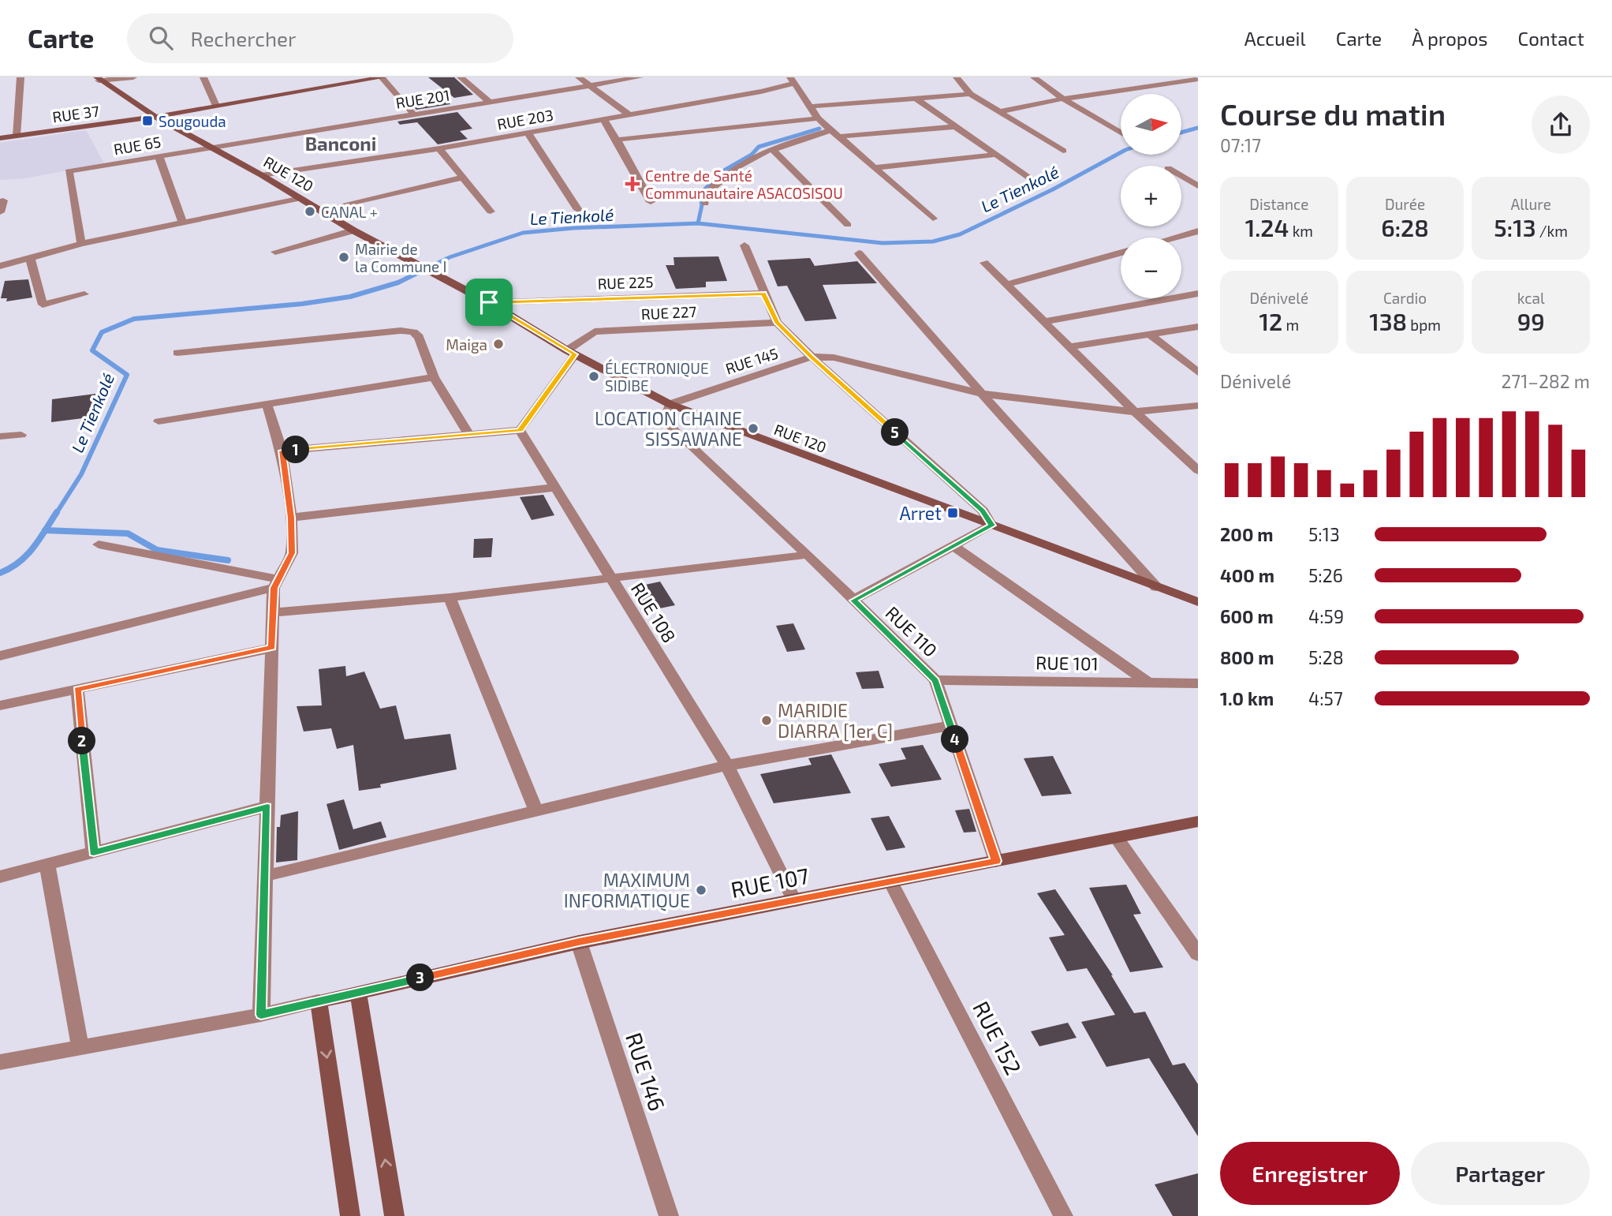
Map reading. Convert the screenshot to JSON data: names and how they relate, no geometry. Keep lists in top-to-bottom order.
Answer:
{
  "streets": {
    "main road": ["RUE 37", "RUE 120", "RUE 107"],
    "street": [
      "RUE 201",
      "RUE 203",
      "RUE 65",
      "RUE 225",
      "RUE 227",
      "RUE 145",
      "RUE 108",
      "RUE 110",
      "RUE 101",
      "RUE 152",
      "RUE 146"
    ]
  },
  "crossings": [
    ["RUE 201", "RUE 65"],
    ["RUE 201", "RUE 120"],
    ["RUE 37", "RUE 120"],
    ["RUE 203", "RUE 120"],
    ["RUE 65", "RUE 120"],
    ["RUE 120", "RUE 225"],
    ["RUE 120", "RUE 227"],
    ["RUE 120", "RUE 145"],
    ["RUE 120", "RUE 110"],
    ["RUE 145", "RUE 110"],
    ["RUE 108", "RUE 107"],
    ["RUE 110", "RUE 101"],
    ["RUE 110", "RUE 107"],
    ["RUE 107", "RUE 152"],
    ["RUE 107", "RUE 146"]
  ],
  "districts": ["Banconi"],
  "water": ["Le Tienkolé"],
  "places": {
    "transit": ["Sougouda", "Arret"],
    "health": ["Centre de Santé Communautaire ASACOSISOU"],
    "other": [
      "CANAL +",
      "Mairie de la Commune I",
      "Maiga",
      "ÉLECTRONIQUE SIDIBE",
      "LOCATION CHAINE SISSAWANE",
      "MARIDIE DIARRA [1er C]",
      "MAXIMUM INFORMATIQUE"
    ]
  },
  "north": "right",
  "page": {
    "header": "Carte",
    "search": "Rechercher",
    "nav": [
      "Accueil",
      "Carte",
      "À propos",
      "Contact"
    ],
    "heading": ["Course du matin", "07:17"],
    "map_buttons": ["+", "−"],
    "stats": [
      ["Distance", "1.24 km"],
      ["Durée", "6:28"],
      ["Allure", "5:13 /km"],
      ["Dénivelé", "12 m"],
      ["Cardio", "138 bpm"],
      ["kcal", "99"]
    ],
    "chart": ["Dénivelé", "271–282 m"],
    "pins": [
      "5",
      "1",
      "4",
      "2",
      "3"
    ],
    "list": [
      {
        "name": "200 m",
        "note": "5:13"
      },
      {
        "name": "400 m",
        "note": "5:26"
      },
      {
        "name": "600 m",
        "note": "4:59"
      },
      {
        "name": "800 m",
        "note": "5:28"
      },
      {
        "name": "1.0 km",
        "note": "4:57"
      }
    ],
    "buttons": ["Enregistrer", "Partager"]
  }
}
